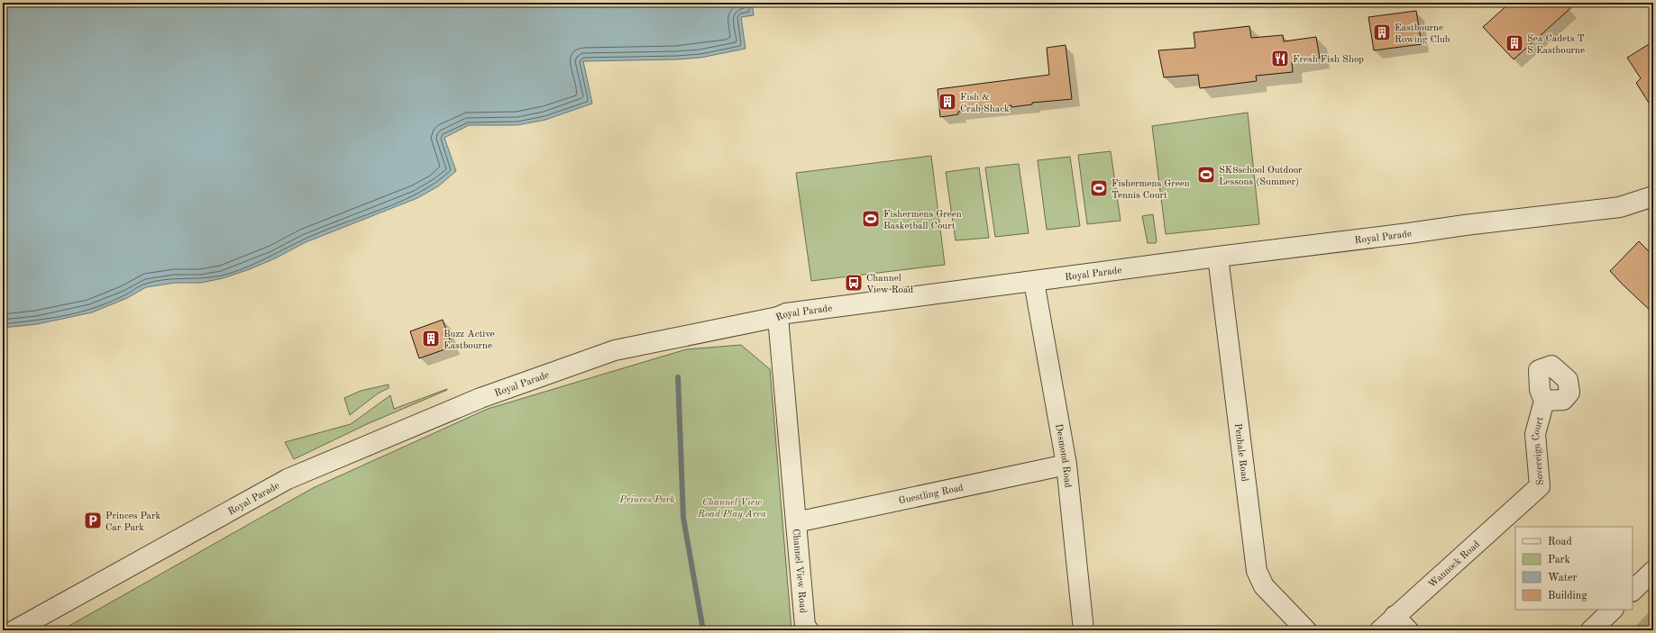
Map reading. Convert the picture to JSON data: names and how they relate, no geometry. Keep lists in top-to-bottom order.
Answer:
{
  "streets": {
    "street": [
      "Royal Parade",
      "Sovereign Court",
      "Penhale Road",
      "Desmond Road",
      "Guestling Road",
      "Wannock Road",
      "Channel View Road"
    ]
  },
  "crossings": [
    ["Royal Parade", "Penhale Road"],
    ["Royal Parade", "Desmond Road"],
    ["Royal Parade", "Channel View Road"],
    ["Sovereign Court", "Wannock Road"],
    ["Desmond Road", "Guestling Road"],
    ["Guestling Road", "Channel View Road"]
  ],
  "parks": ["Princes Park", "Channel View Road Play Area"],
  "places": {
    "building": [
      "Eastbourne Rowing Club",
      "Sea Cadets T S Eastbourne",
      "Fish & Crab Shack",
      "Buzz Active Eastbourne"
    ],
    "restaurant": ["Fresh Fish Shop"],
    "sports": ["SK8school Outdoor Lessons (Summer)", "Fishermens Green Tennis Court", "Fishermens Green Basketball Court"],
    "bus stop": ["Channel View Road"],
    "parking": ["Princes Park Car Park"]
  },
  "legend": [
    "Road",
    "Park",
    "Water",
    "Building"
  ]
}
